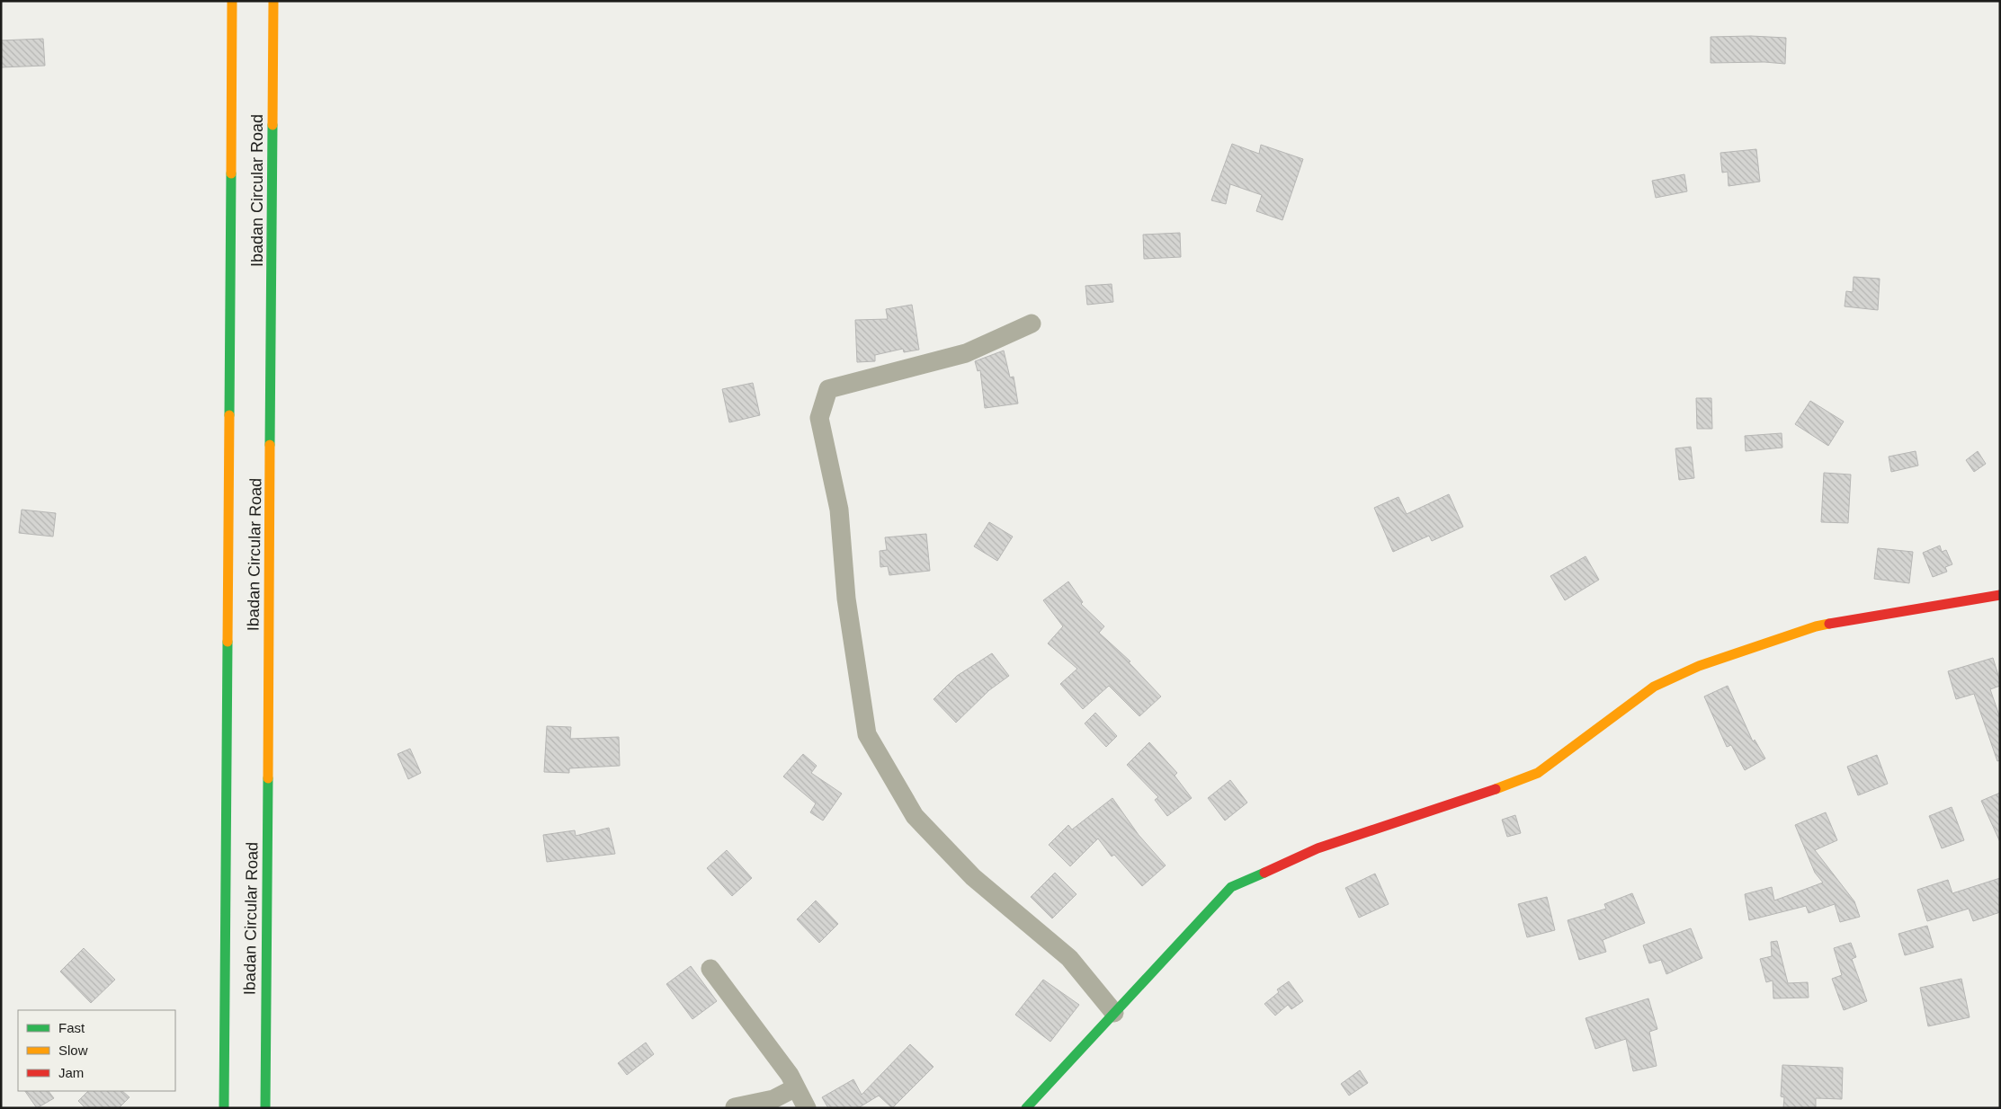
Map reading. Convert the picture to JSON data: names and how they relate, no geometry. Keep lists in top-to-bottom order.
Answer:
{
  "streets": {
    "main road": ["Ibadan Circular Road"]
  },
  "legend": ["Fast", "Slow", "Jam"]
}
